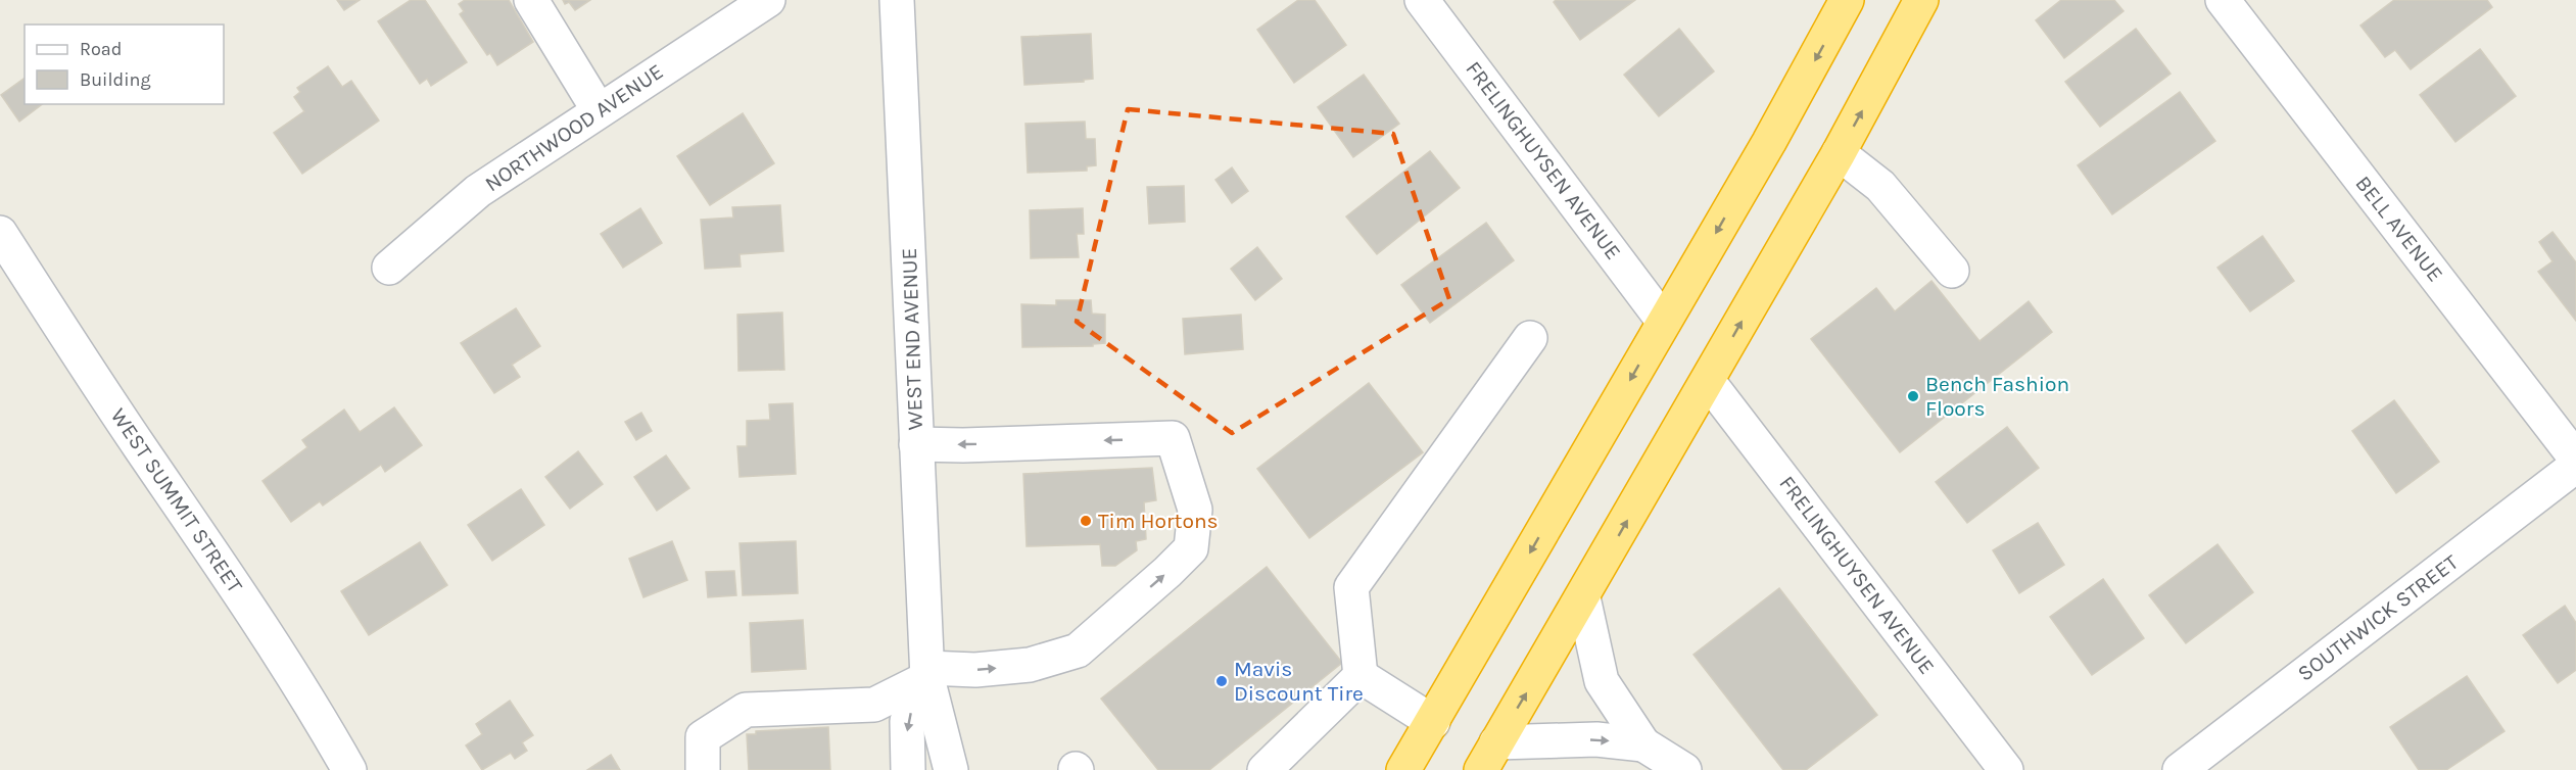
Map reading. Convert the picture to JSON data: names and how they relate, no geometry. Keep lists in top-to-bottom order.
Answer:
{
  "streets": {
    "street": [
      "NORTHWOOD AVENUE",
      "FRELINGHUYSEN AVENUE",
      "BELL AVENUE",
      "WEST END AVENUE",
      "WEST SUMMIT STREET",
      "SOUTHWICK STREET"
    ]
  },
  "places": ["Bench Fashion Floors", "Tim Hortons", "Mavis Discount Tire"],
  "legend": ["Road", "Building"]
}
